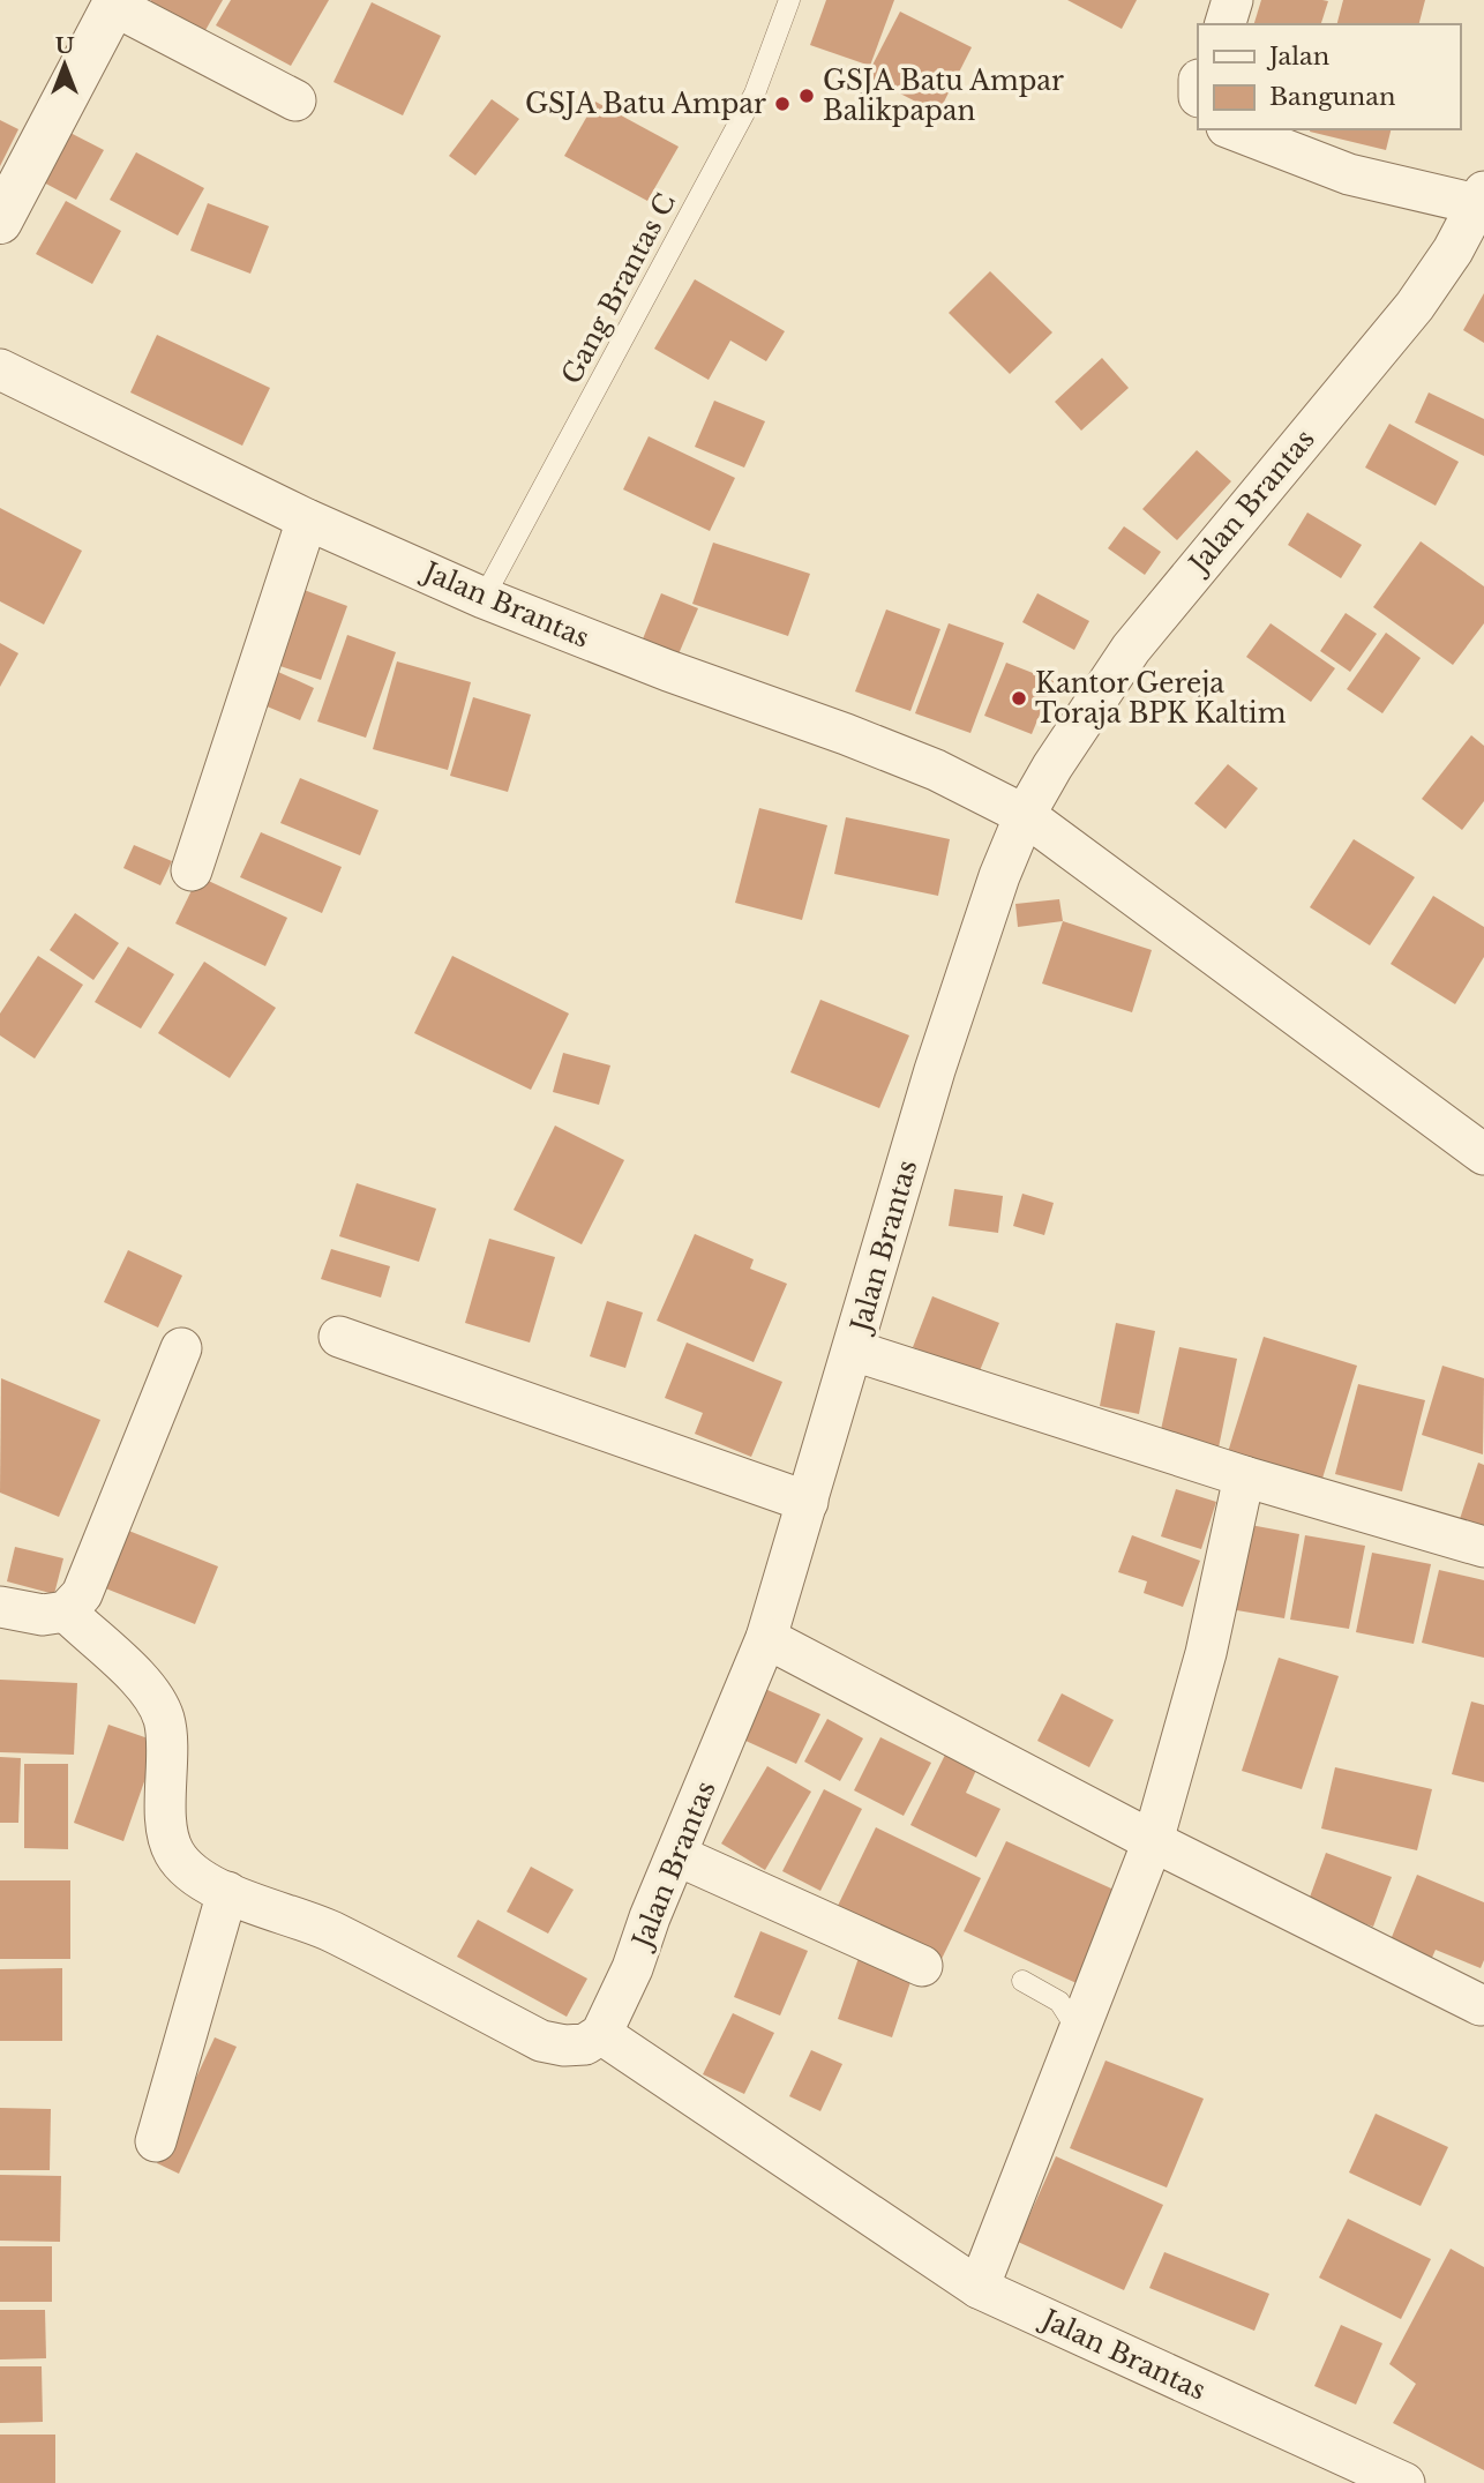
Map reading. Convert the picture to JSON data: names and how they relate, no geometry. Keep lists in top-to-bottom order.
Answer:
{
  "streets": {
    "street": ["Jalan Brantas"],
    "lane": ["Gang Brantas C"]
  },
  "crossings": [
    ["Gang Brantas C", "Jalan Brantas"]
  ],
  "places": ["GSJA Batu Ampar Balikpapan", "GSJA Batu Ampar", "Kantor Gereja Toraja BPK Kaltim"],
  "legend": ["Jalan", "Bangunan"],
  "north": "top"
}
